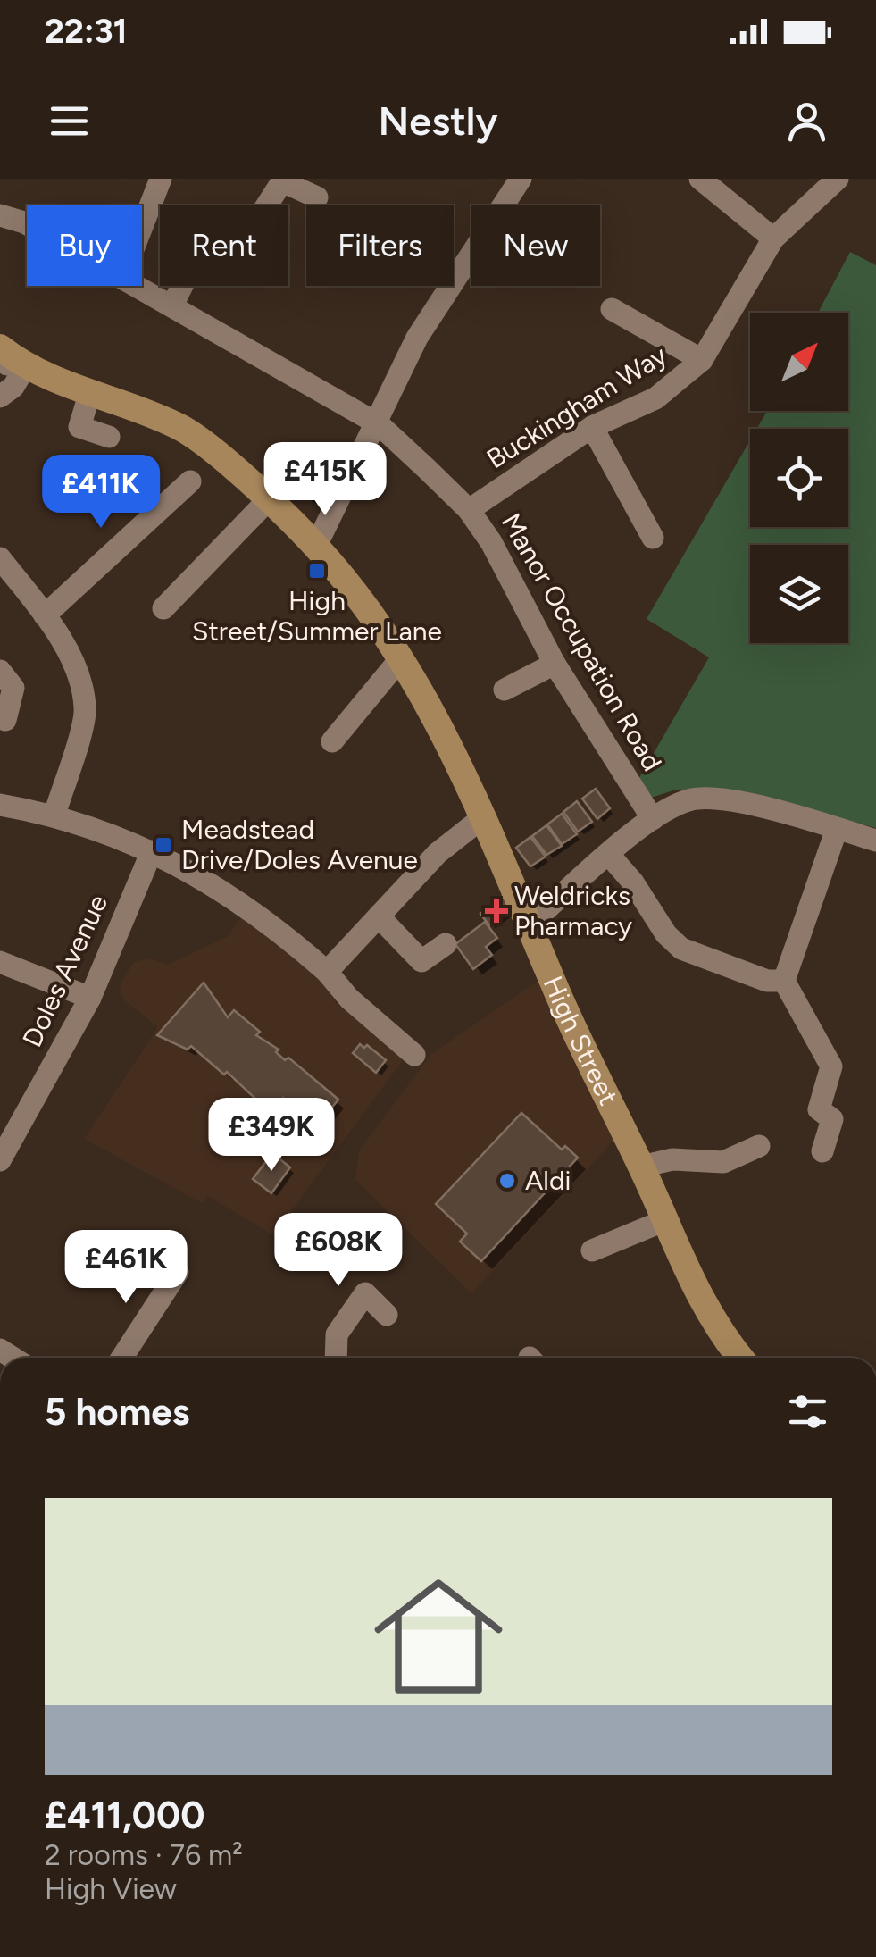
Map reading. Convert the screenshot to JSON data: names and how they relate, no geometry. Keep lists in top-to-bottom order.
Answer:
{
  "streets": {
    "main road": ["High Street"],
    "street": ["Buckingham Way", "Manor Occupation Road", "Doles Avenue"]
  },
  "crossings": [
    ["Buckingham Way", "Manor Occupation Road"]
  ],
  "places": {
    "transit": ["High Street/Summer Lane", "Meadstead Drive/Doles Avenue"],
    "health": ["Weldricks Pharmacy"],
    "other": ["Aldi"]
  },
  "north": "top right",
  "page": {
    "status": "22:31",
    "header": "Nestly",
    "chip": [
      "Buy",
      "Rent",
      "Filters",
      "New"
    ],
    "price": [
      "£415K",
      "£411K",
      "£349K",
      "£608K",
      "£461K"
    ],
    "heading": "5 homes",
    "list": [
      {
        "name": "£411,000",
        "note": "2 rooms · 76 m² · High View"
      }
    ]
  }
}
